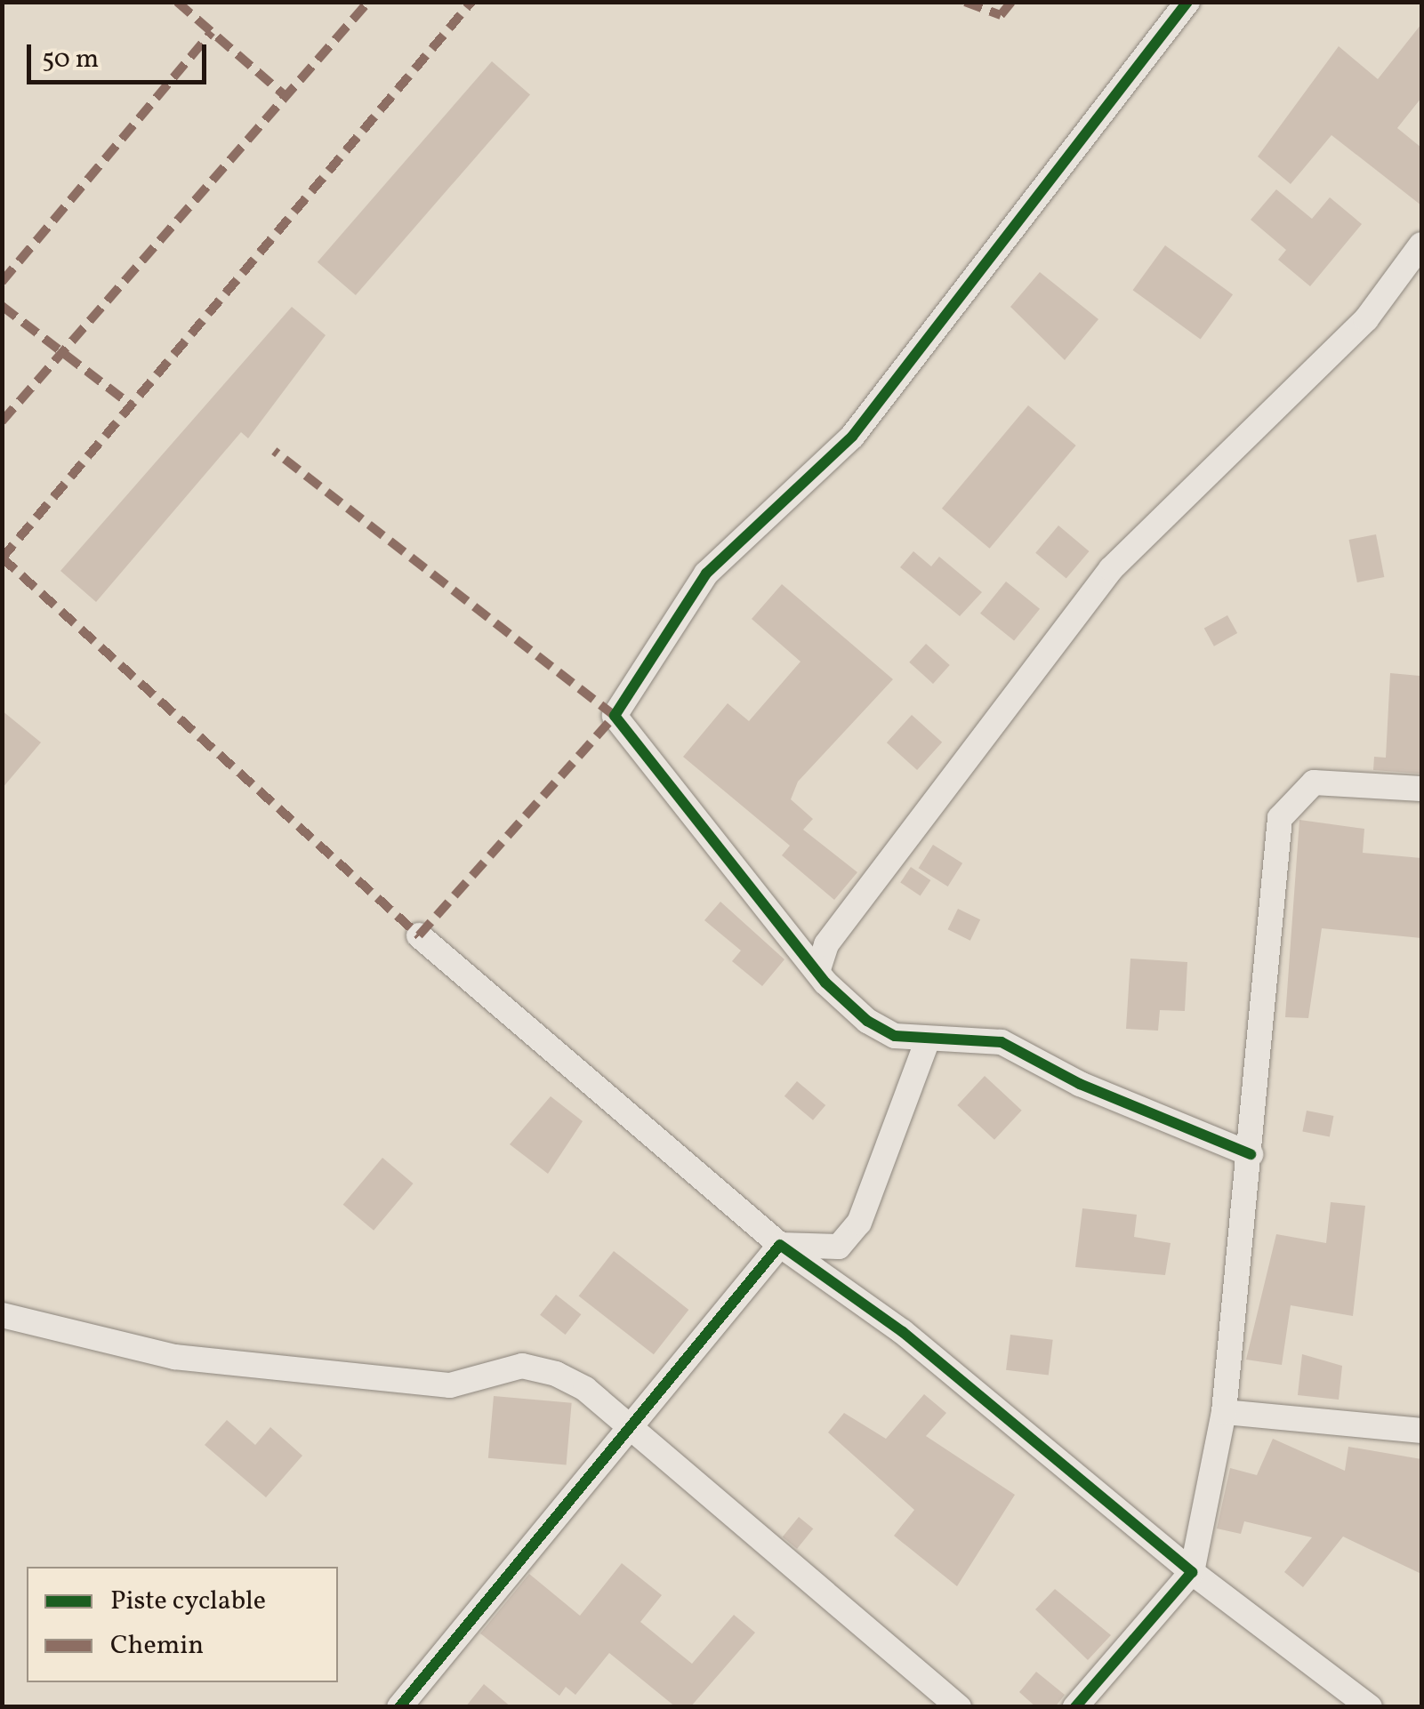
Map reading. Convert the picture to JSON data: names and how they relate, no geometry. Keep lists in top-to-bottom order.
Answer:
{
  "legend": ["Piste cyclable", "Chemin"],
  "scale_bar": "50 m"
}
